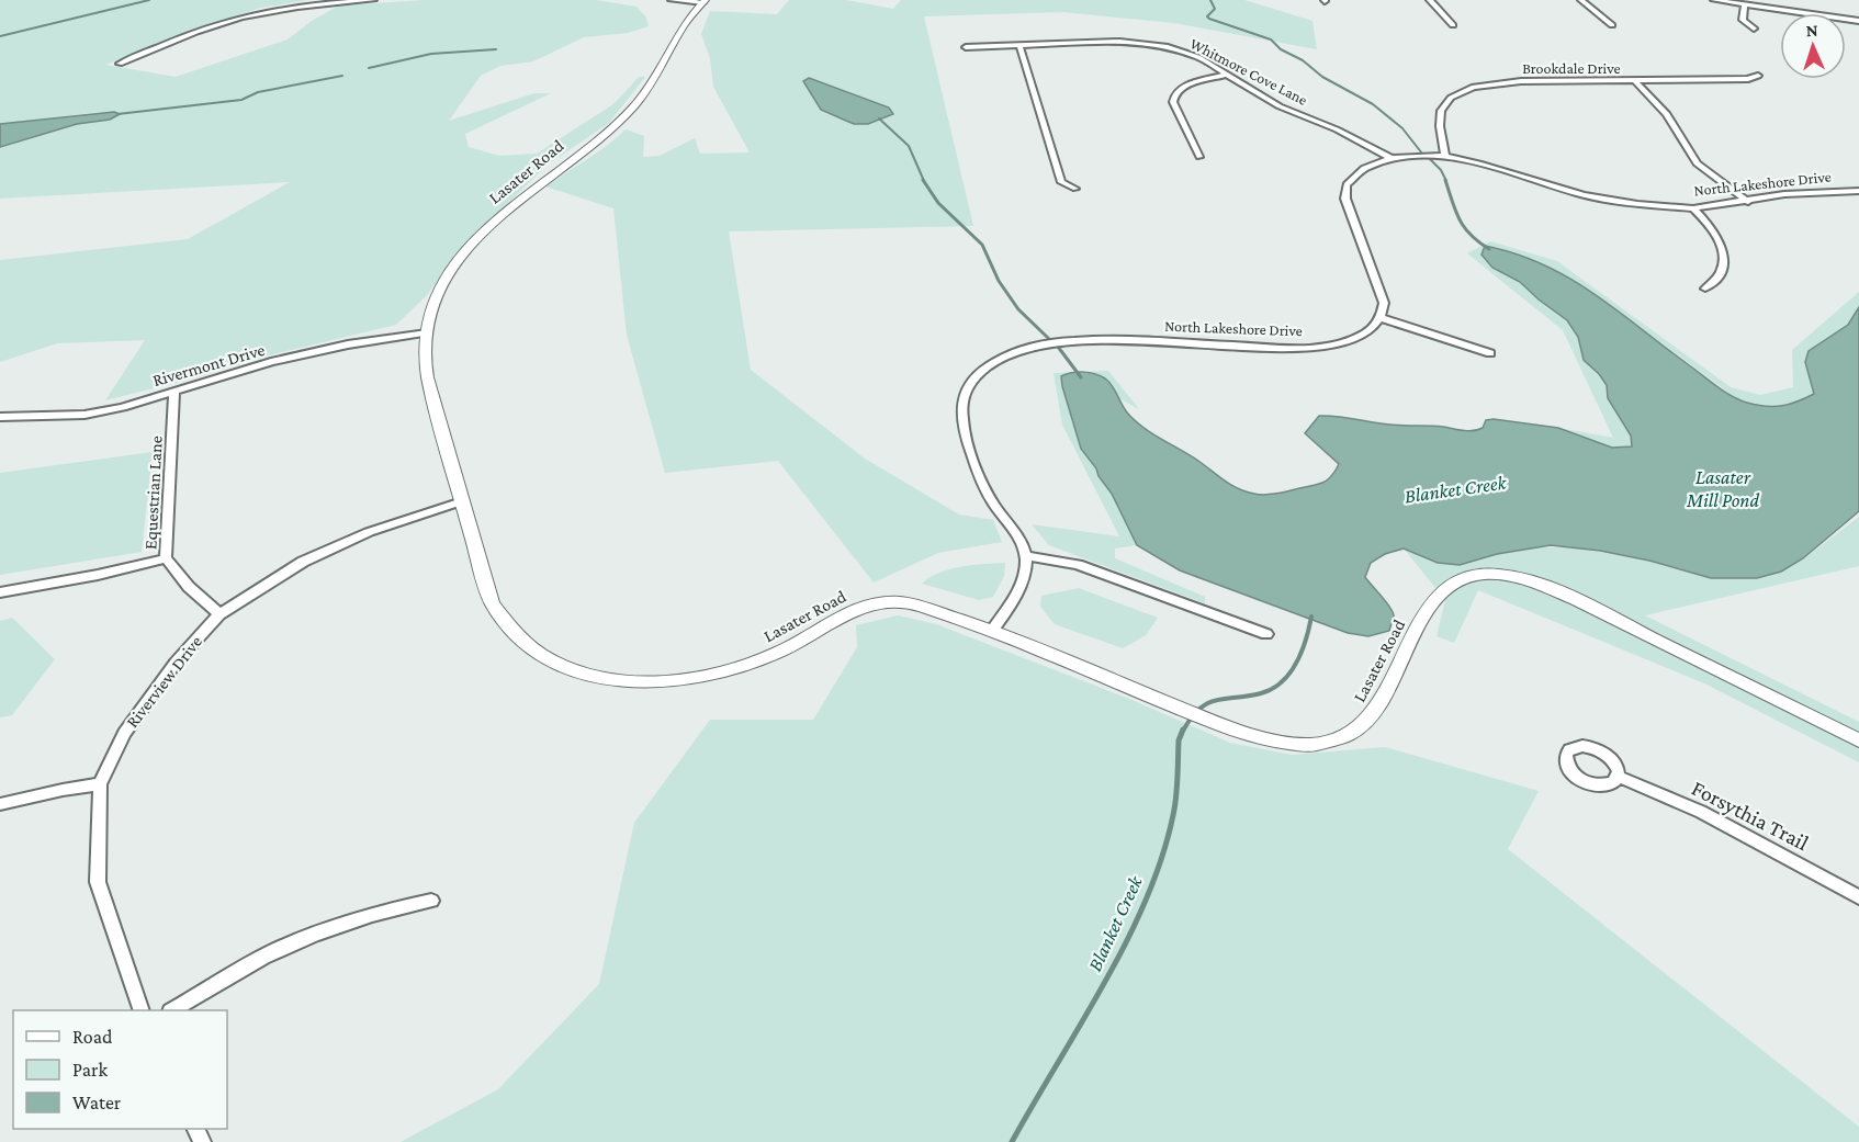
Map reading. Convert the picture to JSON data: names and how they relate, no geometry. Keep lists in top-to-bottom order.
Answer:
{
  "streets": {
    "street": [
      "Brookdale Drive",
      "Whitmore Cove Lane",
      "Lasater Road",
      "North Lakeshore Drive",
      "Rivermont Drive",
      "Equestrian Lane",
      "Riverview Drive",
      "Forsythia Trail"
    ]
  },
  "crossings": [
    ["Brookdale Drive", "North Lakeshore Drive"],
    ["Whitmore Cove Lane", "North Lakeshore Drive"],
    ["Lasater Road", "Rivermont Drive"],
    ["Lasater Road", "Riverview Drive"],
    ["Rivermont Drive", "Equestrian Lane"],
    ["Equestrian Lane", "Riverview Drive"]
  ],
  "water": ["Lasater Mill Pond", "Blanket Creek"],
  "legend": ["Road", "Park", "Water"],
  "north": "top"
}
